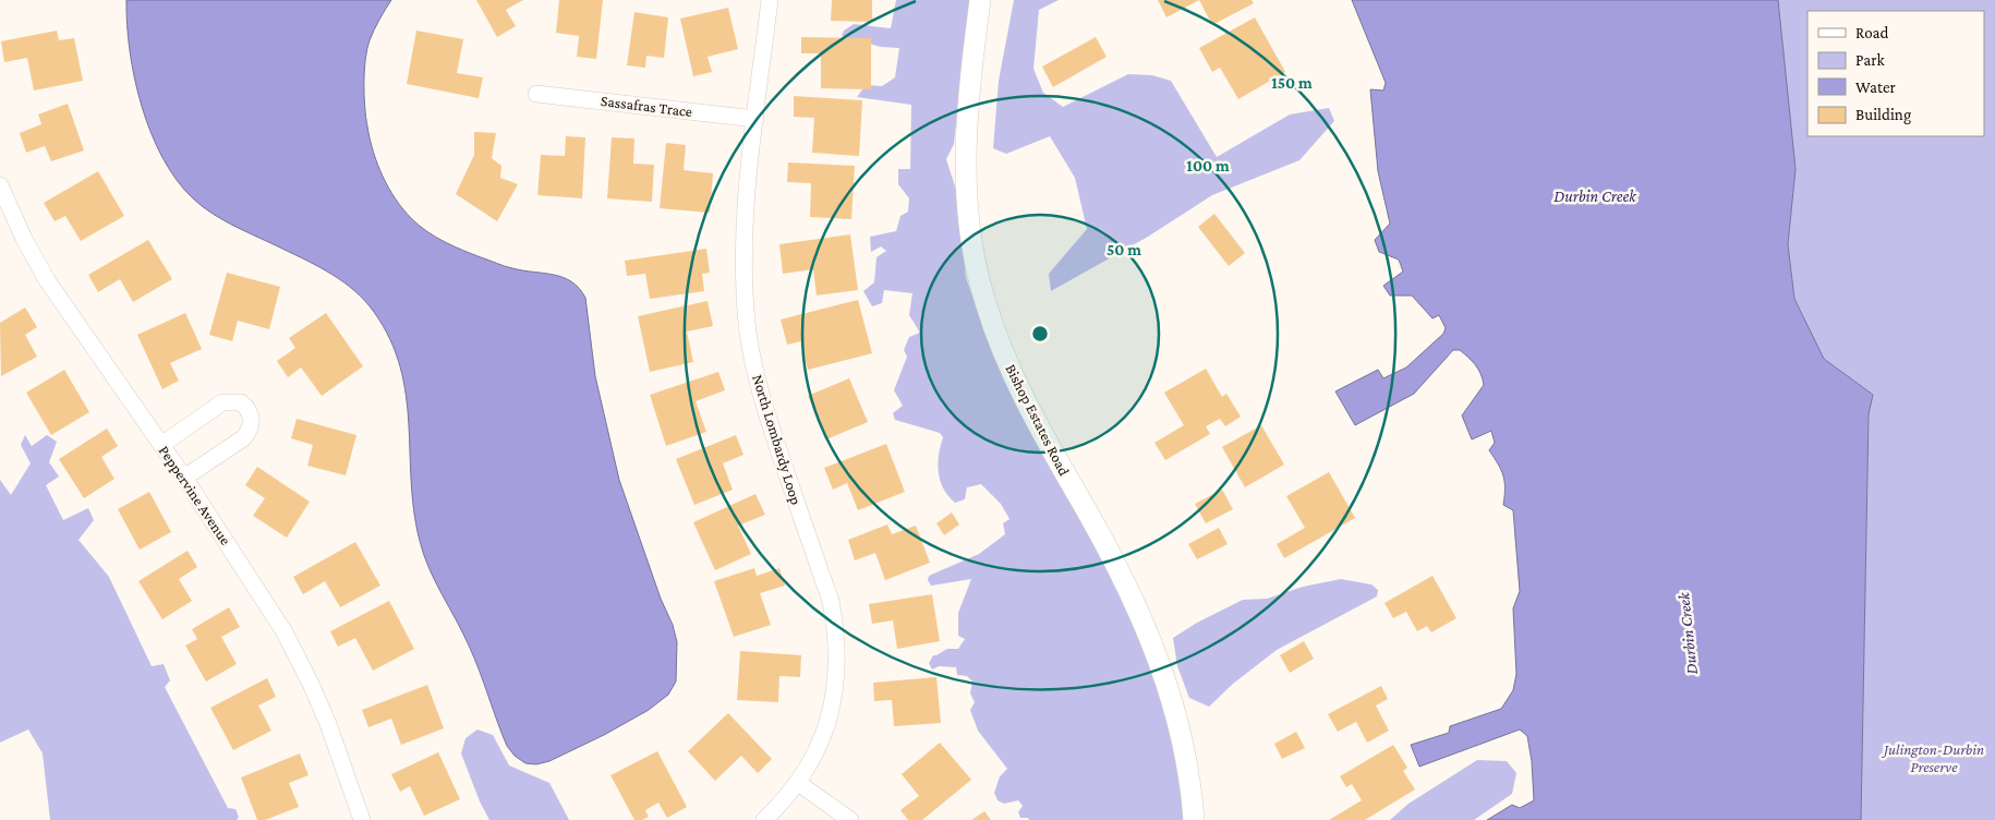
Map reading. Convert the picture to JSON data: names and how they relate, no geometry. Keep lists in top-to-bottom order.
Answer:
{
  "streets": {
    "street": [
      "Sassafras Trace",
      "Bishop Estates Road",
      "North Lombardy Loop",
      "Peppervine Avenue"
    ]
  },
  "crossings": [
    ["Sassafras Trace", "North Lombardy Loop"]
  ],
  "water": ["Durbin Creek"],
  "parks": ["Julington-Durbin Preserve"],
  "legend": [
    "Road",
    "Park",
    "Water",
    "Building"
  ],
  "rings": ["150 m", "100 m", "50 m"]
}
